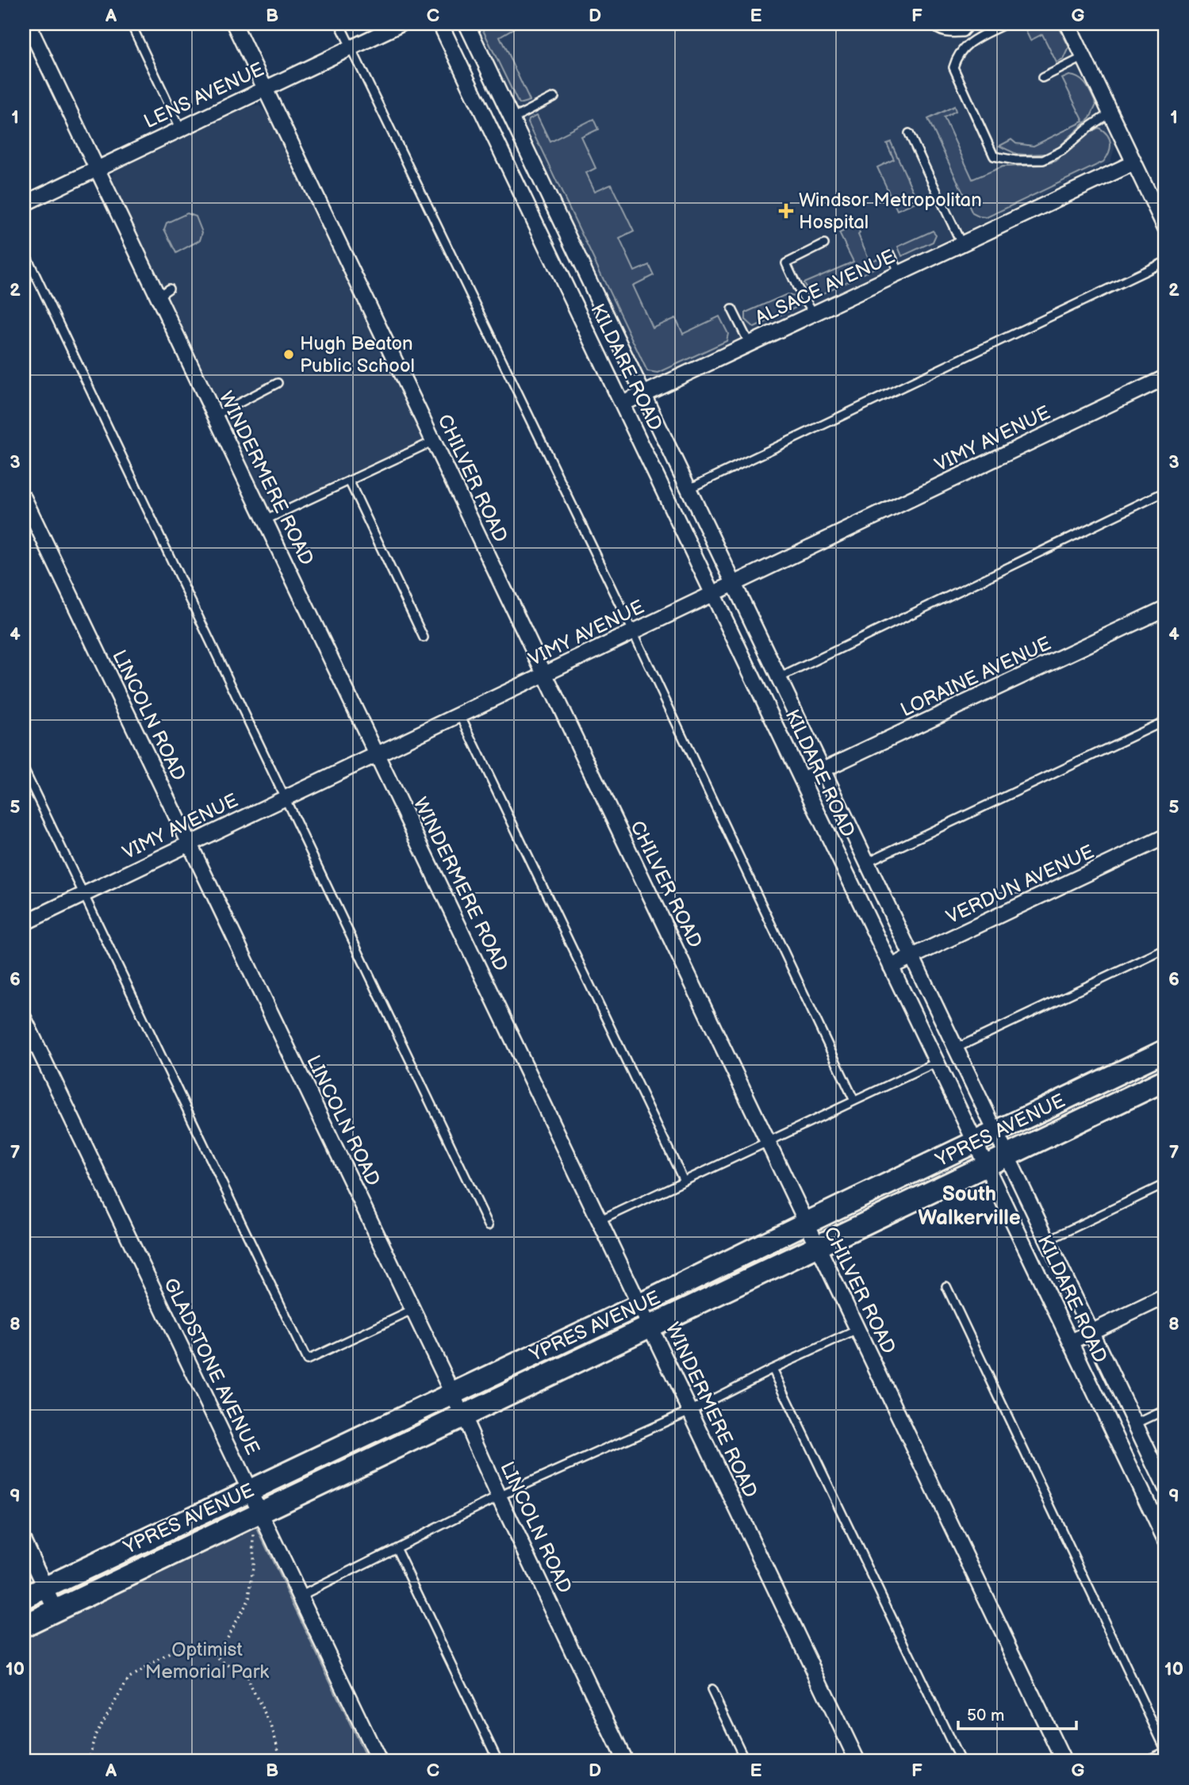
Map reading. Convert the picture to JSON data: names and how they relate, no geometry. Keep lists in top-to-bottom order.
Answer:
{
  "streets": {
    "main road": ["YPRES AVENUE"],
    "street": [
      "LENS AVENUE",
      "ALSACE AVENUE",
      "KILDARE ROAD",
      "VIMY AVENUE",
      "WINDERMERE ROAD",
      "CHILVER ROAD",
      "LORAINE AVENUE",
      "LINCOLN ROAD",
      "VERDUN AVENUE",
      "GLADSTONE AVENUE"
    ]
  },
  "crossings": [
    ["LENS AVENUE", "WINDERMERE ROAD"],
    ["LENS AVENUE", "CHILVER ROAD"],
    ["ALSACE AVENUE", "KILDARE ROAD"],
    ["KILDARE ROAD", "VIMY AVENUE"],
    ["KILDARE ROAD", "LORAINE AVENUE"],
    ["KILDARE ROAD", "VERDUN AVENUE"],
    ["KILDARE ROAD", "YPRES AVENUE"],
    ["VIMY AVENUE", "WINDERMERE ROAD"],
    ["VIMY AVENUE", "CHILVER ROAD"],
    ["VIMY AVENUE", "LINCOLN ROAD"],
    ["WINDERMERE ROAD", "YPRES AVENUE"],
    ["CHILVER ROAD", "YPRES AVENUE"],
    ["LINCOLN ROAD", "YPRES AVENUE"],
    ["YPRES AVENUE", "GLADSTONE AVENUE"]
  ],
  "districts": ["South Walkerville"],
  "parks": ["Optimist Memorial Park"],
  "places": {
    "health": ["Windsor Metropolitan Hospital"],
    "other": ["Hugh Beaton Public School"]
  },
  "scale_bar": "50 m",
  "grid": {
    "columns": [
      "A",
      "B",
      "C",
      "D",
      "E",
      "F",
      "G"
    ],
    "rows": [
      "1",
      "2",
      "3",
      "4",
      "5",
      "6",
      "7",
      "8",
      "9",
      "10"
    ]
  }
}
